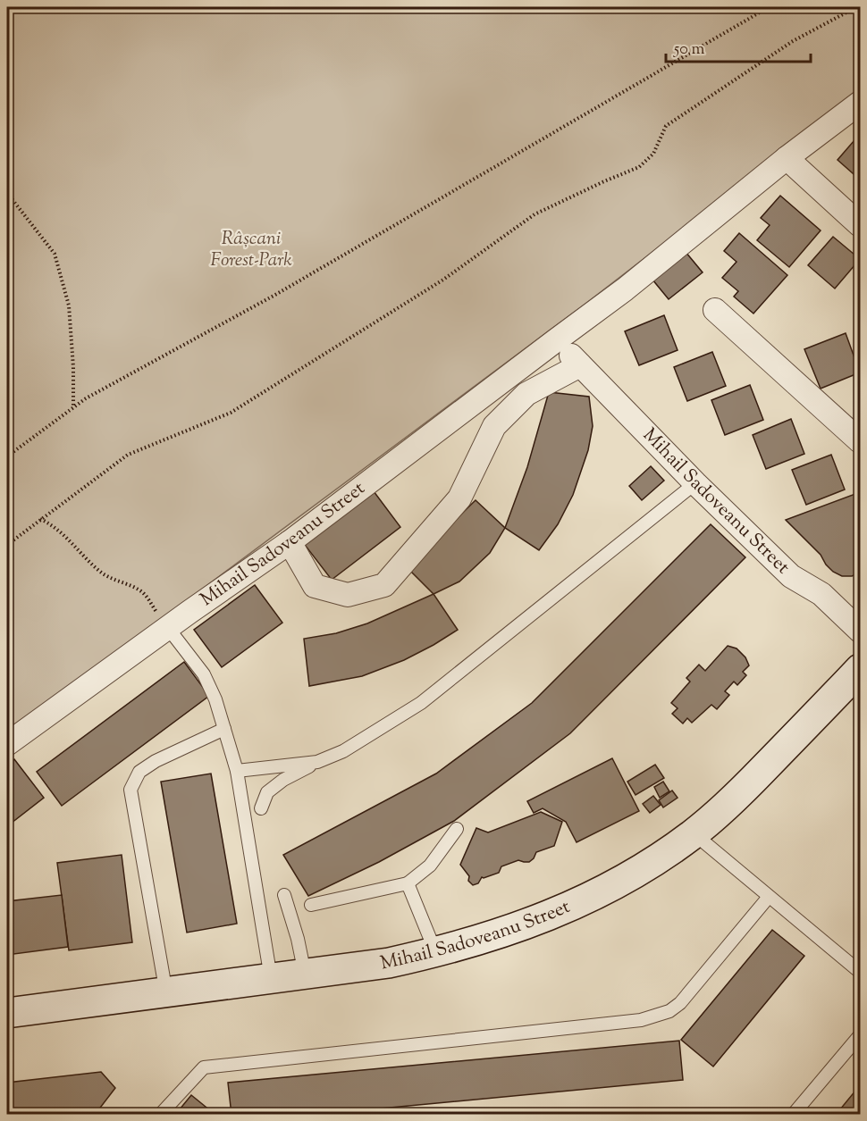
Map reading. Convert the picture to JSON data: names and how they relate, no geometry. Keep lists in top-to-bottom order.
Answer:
{
  "streets": {
    "main road": ["Mihail Sadoveanu Street"]
  },
  "parks": ["Râșcani Forest-Park"],
  "scale_bar": "50 m"
}
